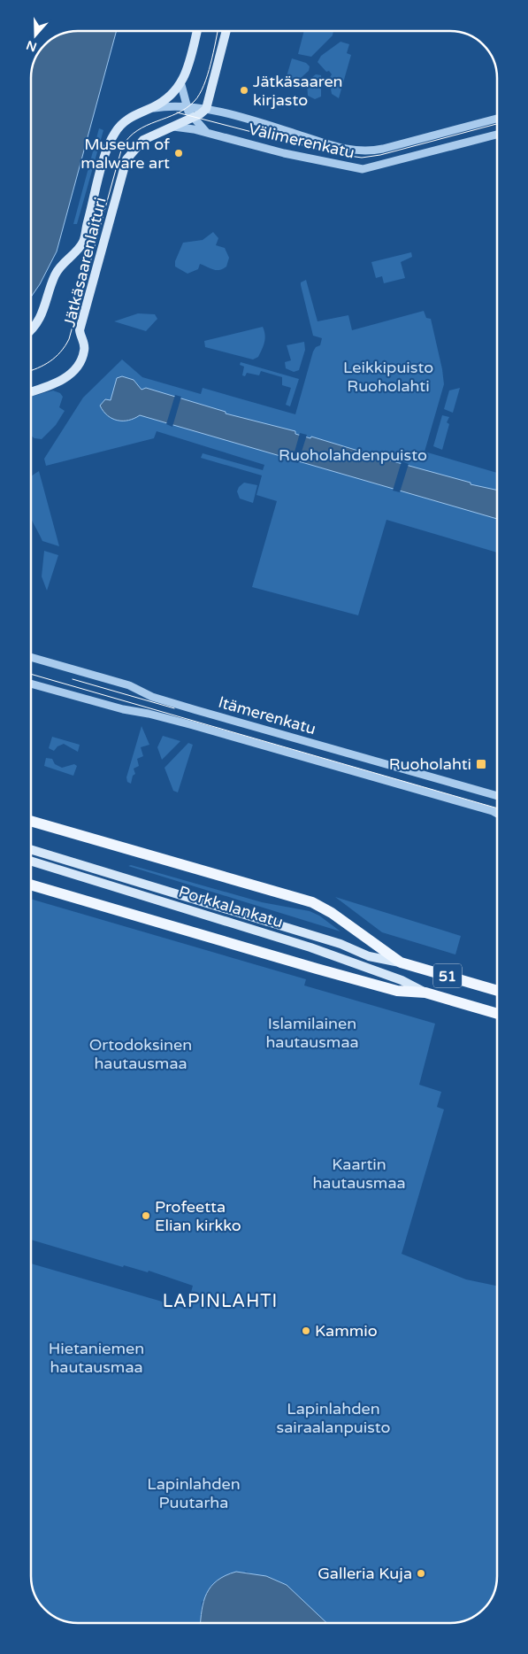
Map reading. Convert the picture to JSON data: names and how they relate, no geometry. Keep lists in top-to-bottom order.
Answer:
{
  "streets": {
    "main road": ["Jätkäsaarenlaituri", "Porkkalankatu", "51"],
    "street": ["Välimerenkatu", "Itämerenkatu"]
  },
  "crossings": [
    ["Välimerenkatu", "Jätkäsaarenlaituri"]
  ],
  "districts": ["LAPINLAHTI"],
  "parks": [
    "Leikkipuisto Ruoholahti",
    "Ruoholahdenpuisto",
    "Islamilainen hautausmaa",
    "Ortodoksinen hautausmaa",
    "Kaartin hautausmaa",
    "Hietaniemen hautausmaa",
    "Lapinlahden sairaalanpuisto",
    "Lapinlahden Puutarha"
  ],
  "places": {
    "other": [
      "Jätkäsaaren kirjasto",
      "Museum of malware art",
      "Profeetta Elian kirkko",
      "Kammio",
      "Galleria Kuja"
    ],
    "transit": ["Ruoholahti"]
  },
  "north": "bottom"
}
